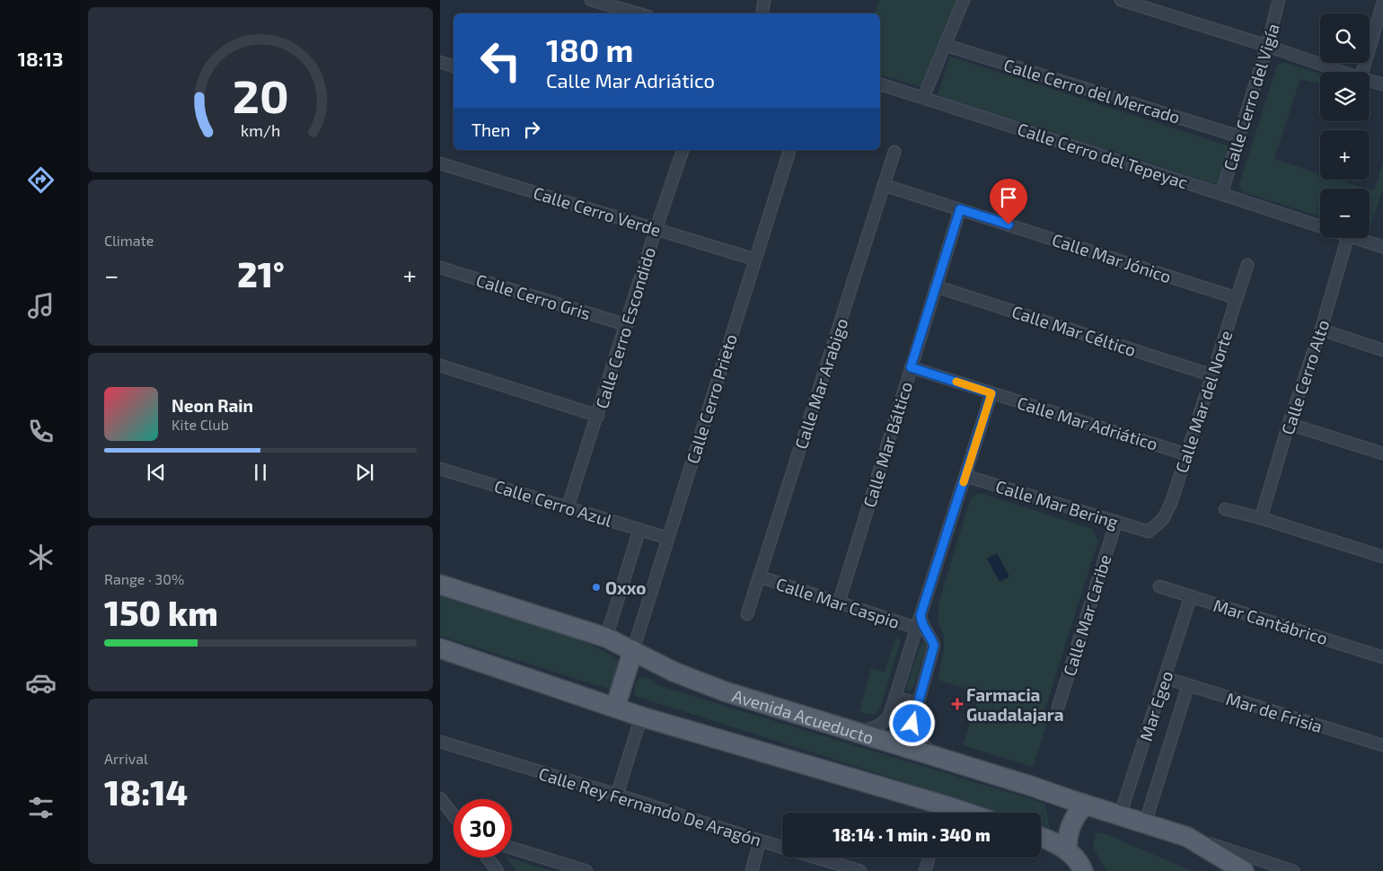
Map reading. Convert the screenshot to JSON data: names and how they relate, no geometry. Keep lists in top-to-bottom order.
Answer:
{
  "streets": {
    "main road": ["Avenida Acueducto"],
    "street": [
      "Calle Cerro del Mercado",
      "Calle Cerro del Vigía",
      "Calle Cerro del Tepeyac",
      "Calle Cerro Verde",
      "Calle Mar Jónico",
      "Calle Cerro Gris",
      "Calle Cerro Escondido",
      "Calle Mar Céltico",
      "Calle Cerro Alto",
      "Calle Mar Arabigo",
      "Calle Cerro Prieto",
      "Calle Mar del Norte",
      "Calle Mar Adriático",
      "Calle Mar Báltico",
      "Calle Cerro Azul",
      "Calle Mar Bering",
      "Calle Mar Caspio",
      "Calle Mar Caribe",
      "Mar Cantábrico",
      "Mar Egeo",
      "Mar de Frisia",
      "Calle Rey Fernando De Aragón"
    ]
  },
  "crossings": [
    ["Calle Cerro del Mercado", "Calle Cerro del Vigía"],
    ["Calle Cerro del Vigía", "Calle Cerro del Tepeyac"],
    ["Calle Cerro Verde", "Calle Cerro Escondido"],
    ["Calle Cerro Verde", "Calle Cerro Prieto"],
    ["Calle Mar Jónico", "Calle Mar Arabigo"],
    ["Calle Mar Jónico", "Calle Mar del Norte"],
    ["Calle Mar Jónico", "Calle Mar Báltico"],
    ["Calle Cerro Gris", "Calle Cerro Escondido"],
    ["Calle Cerro Escondido", "Calle Cerro Azul"],
    ["Calle Mar Céltico", "Calle Mar del Norte"],
    ["Calle Mar Céltico", "Calle Mar Báltico"],
    ["Calle Mar Arabigo", "Calle Mar Caspio"],
    ["Calle Cerro Prieto", "Calle Cerro Azul"],
    ["Calle Cerro Prieto", "Avenida Acueducto"],
    ["Calle Mar del Norte", "Calle Mar Adriático"],
    ["Calle Mar del Norte", "Calle Mar Bering"],
    ["Calle Mar Adriático", "Calle Mar Báltico"],
    ["Calle Mar Báltico", "Calle Mar Caspio"],
    ["Calle Mar Bering", "Calle Mar Caribe"],
    ["Mar Cantábrico", "Mar Egeo"],
    ["Mar Egeo", "Mar de Frisia"],
    ["Mar Egeo", "Avenida Acueducto"]
  ],
  "places": {
    "other": ["Oxxo"],
    "health": ["Farmacia Guadalajara"]
  },
  "page": {
    "tabs": "18:13",
    "map_buttons": ["+", "−"],
    "turn": ["180 m", "Calle Mar Adriático"],
    "then": "Then",
    "tile": [
      "Climate",
      ["Range · 30%", "150 km"],
      ["Arrival", "18:14"]
    ],
    "heat": ["−", "21°", "+"],
    "song": ["Neon Rain", "Kite Club"],
    "limit": "30",
    "trip": "18:14 · 1 min · 340 m",
    "gauge": ["20", "km/h"]
  }
}
